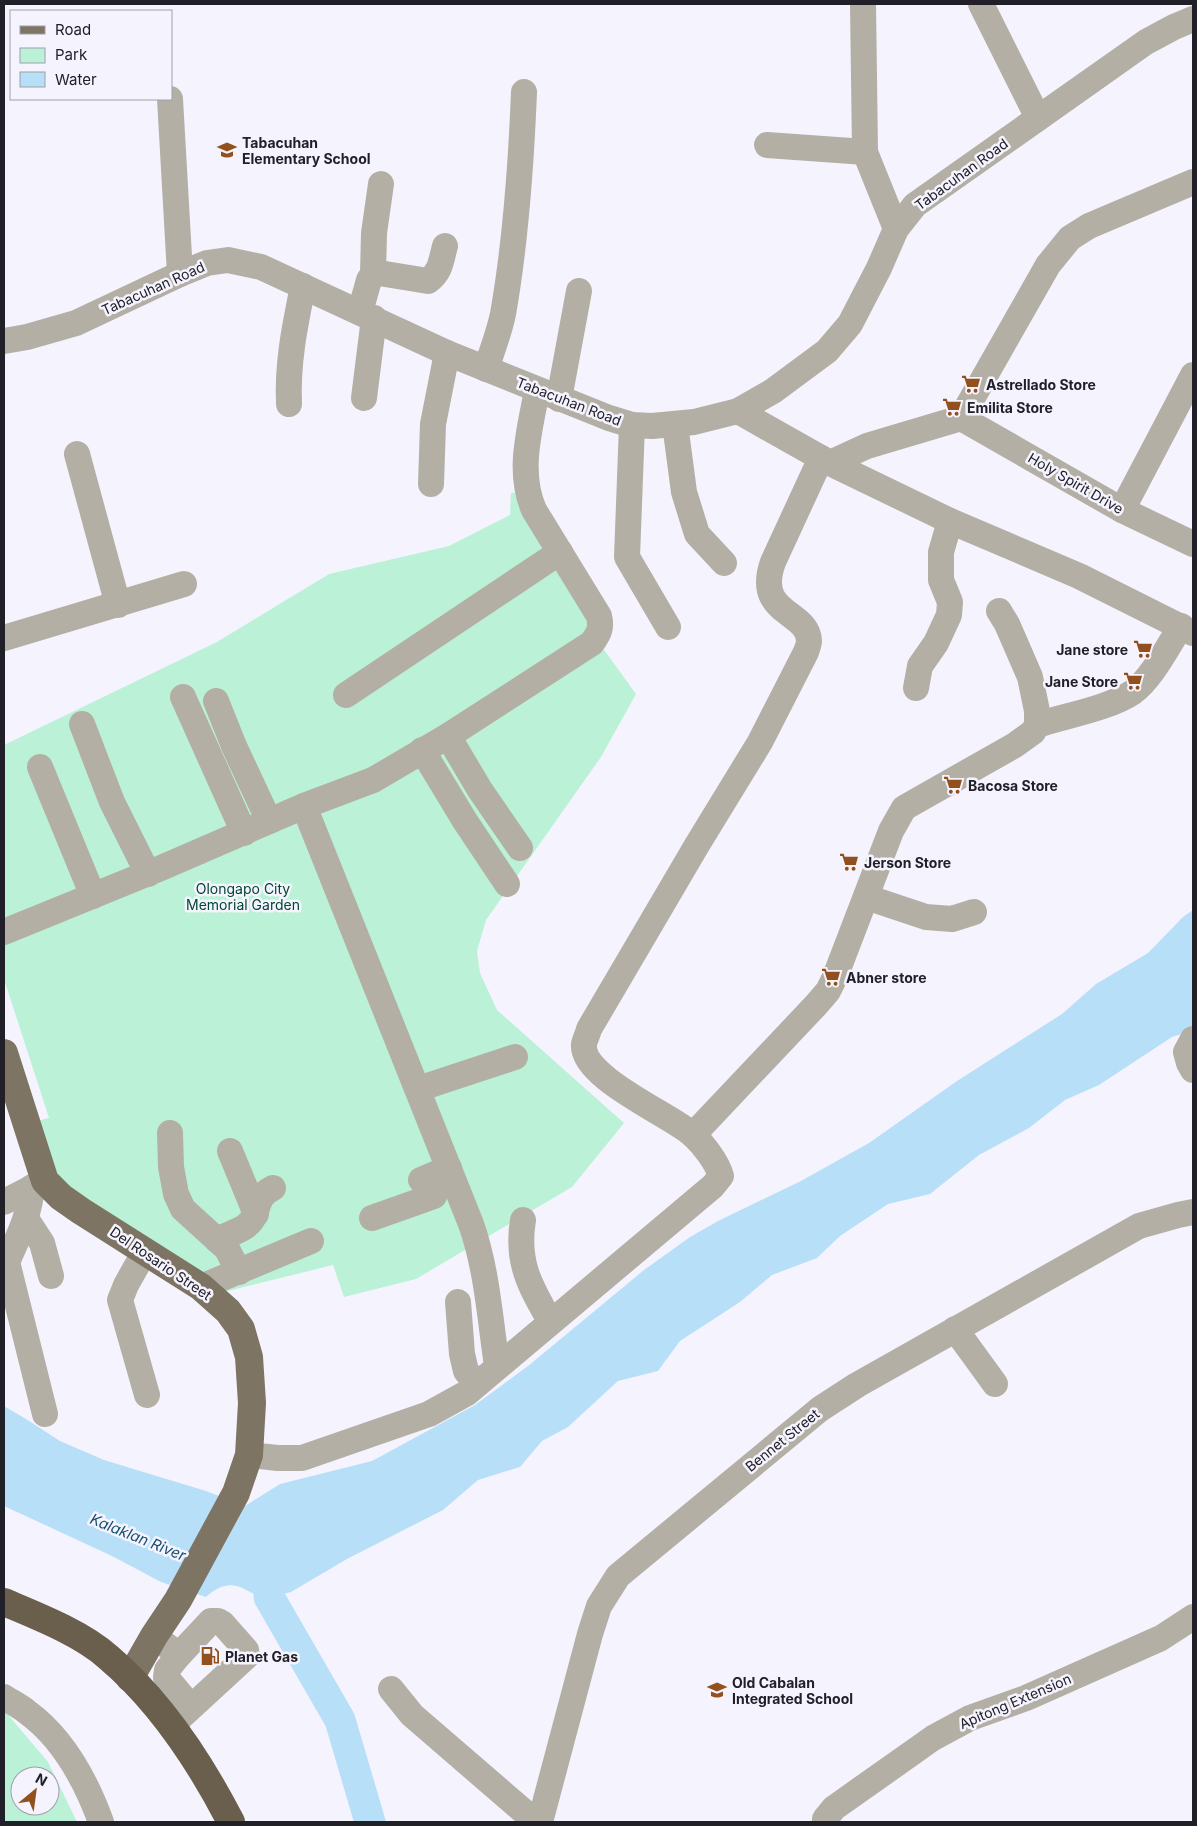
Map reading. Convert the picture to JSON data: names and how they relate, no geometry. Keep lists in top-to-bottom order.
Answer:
{
  "streets": {
    "main road": ["Del Rosario Street"],
    "street": [
      "Tabacuhan Road",
      "Holy Spirit Drive",
      "Bennet Street",
      "Apitong Extension"
    ]
  },
  "water": ["Kalaklan River"],
  "parks": ["Olongapo City Memorial Garden"],
  "places": {
    "school or university": ["Tabacuhan Elementary School", "Old Cabalan Integrated School"],
    "supermarket": [
      "Astrellado Store",
      "Emilita Store",
      "Jane store",
      "Jane Store",
      "Bacosa Store",
      "Jerson Store",
      "Abner store"
    ],
    "fuel station": ["Planet Gas"]
  },
  "legend": ["Road", "Park", "Water"],
  "north": "top right"
}
